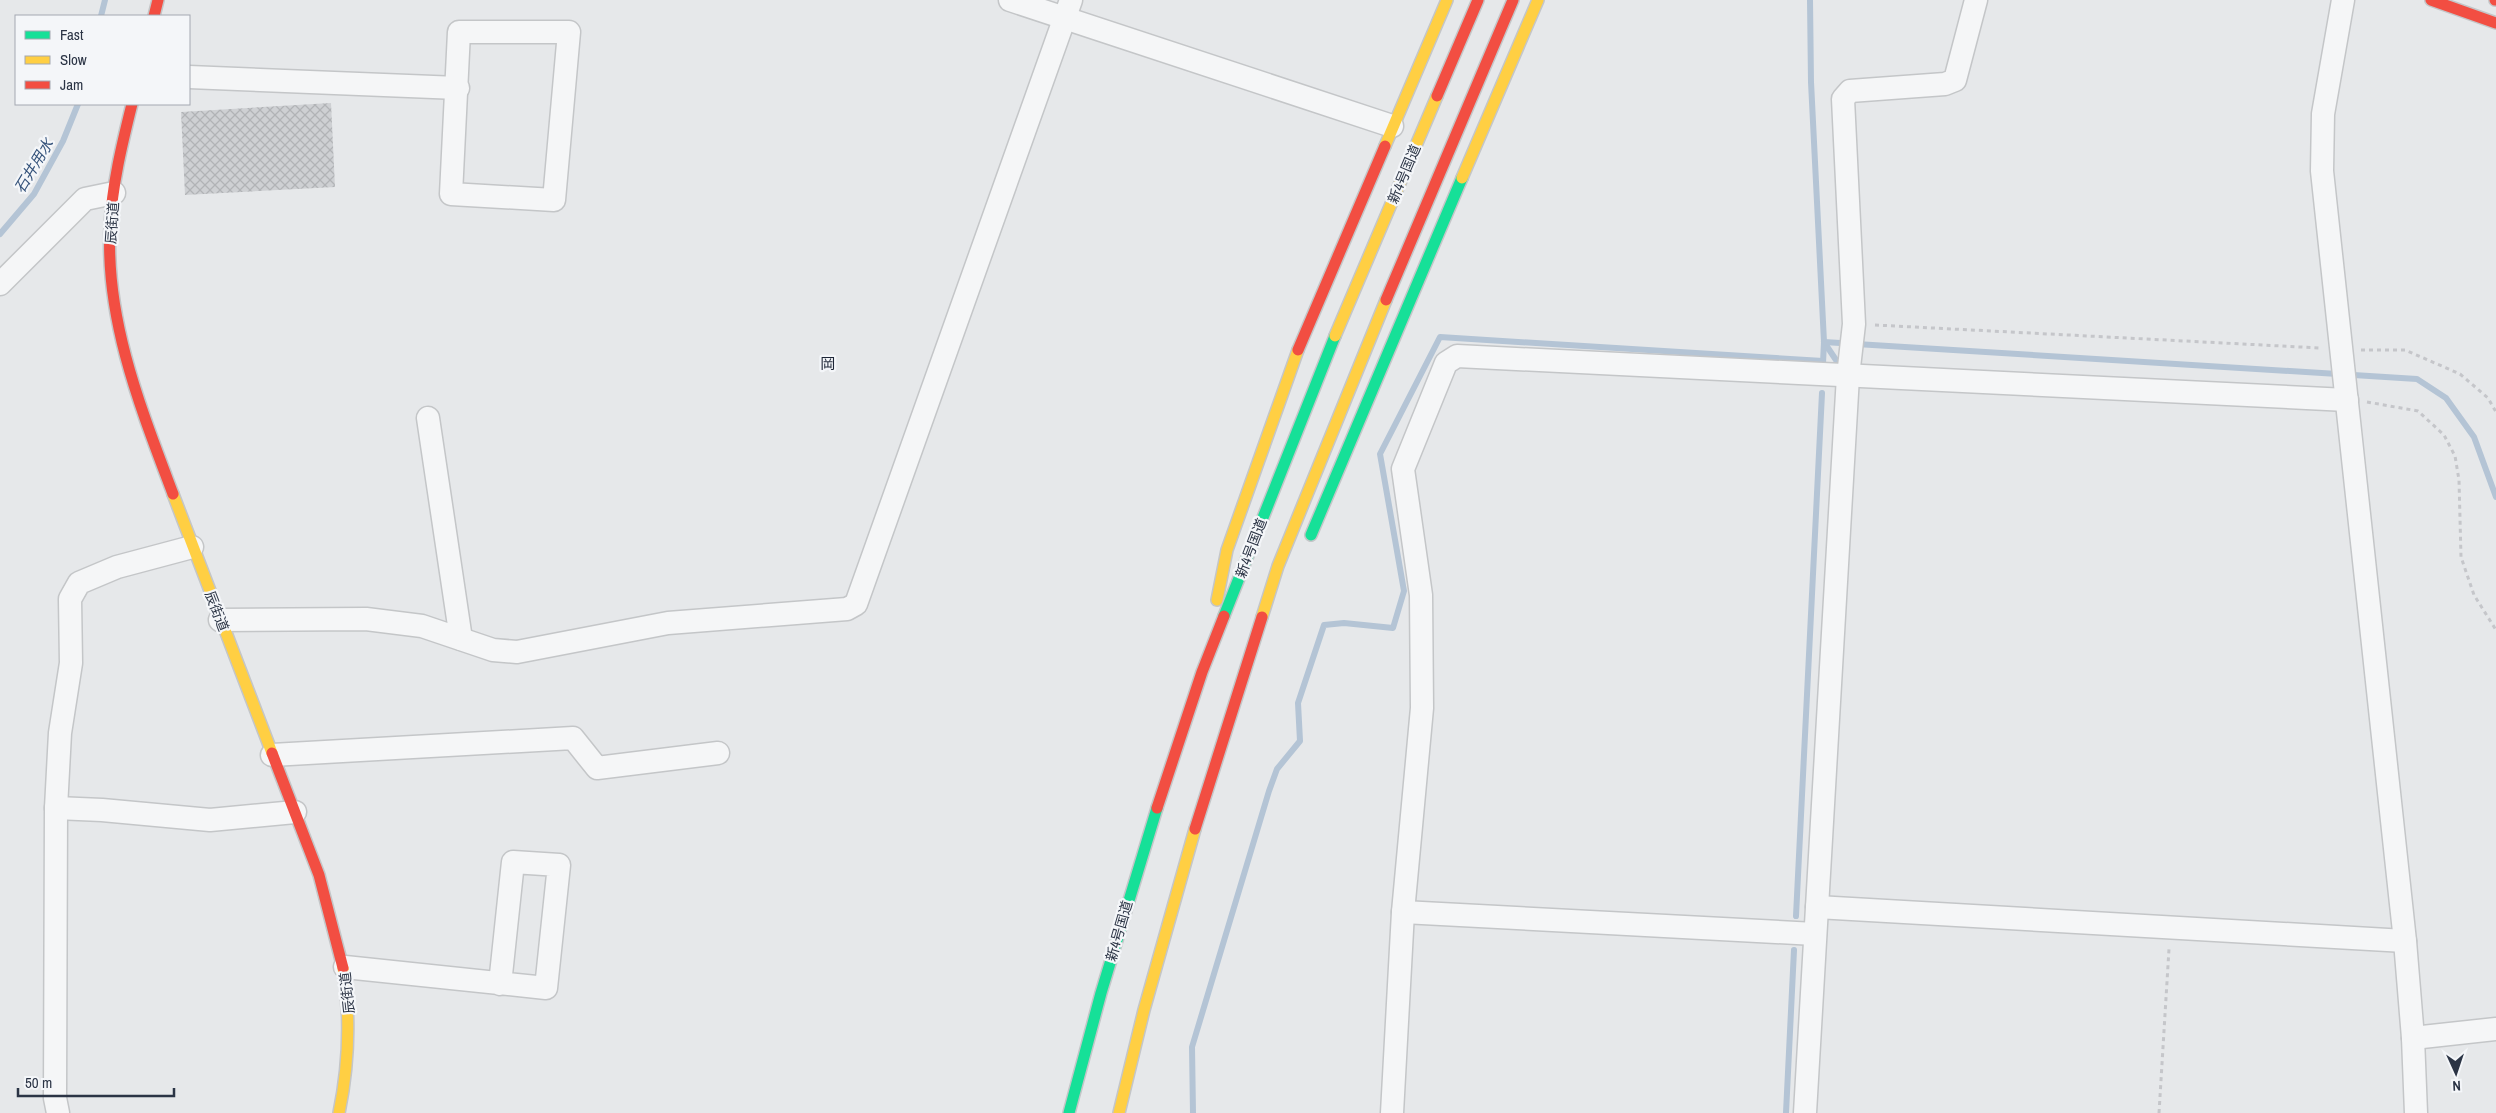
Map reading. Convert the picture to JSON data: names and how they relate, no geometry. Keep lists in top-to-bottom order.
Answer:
{
  "streets": {
    "main road": ["新4号国道", "辰街道"]
  },
  "districts": ["岡"],
  "water": ["石井用水"],
  "legend": ["Fast", "Slow", "Jam"],
  "scale_bar": "50 m",
  "north": "bottom"
}
